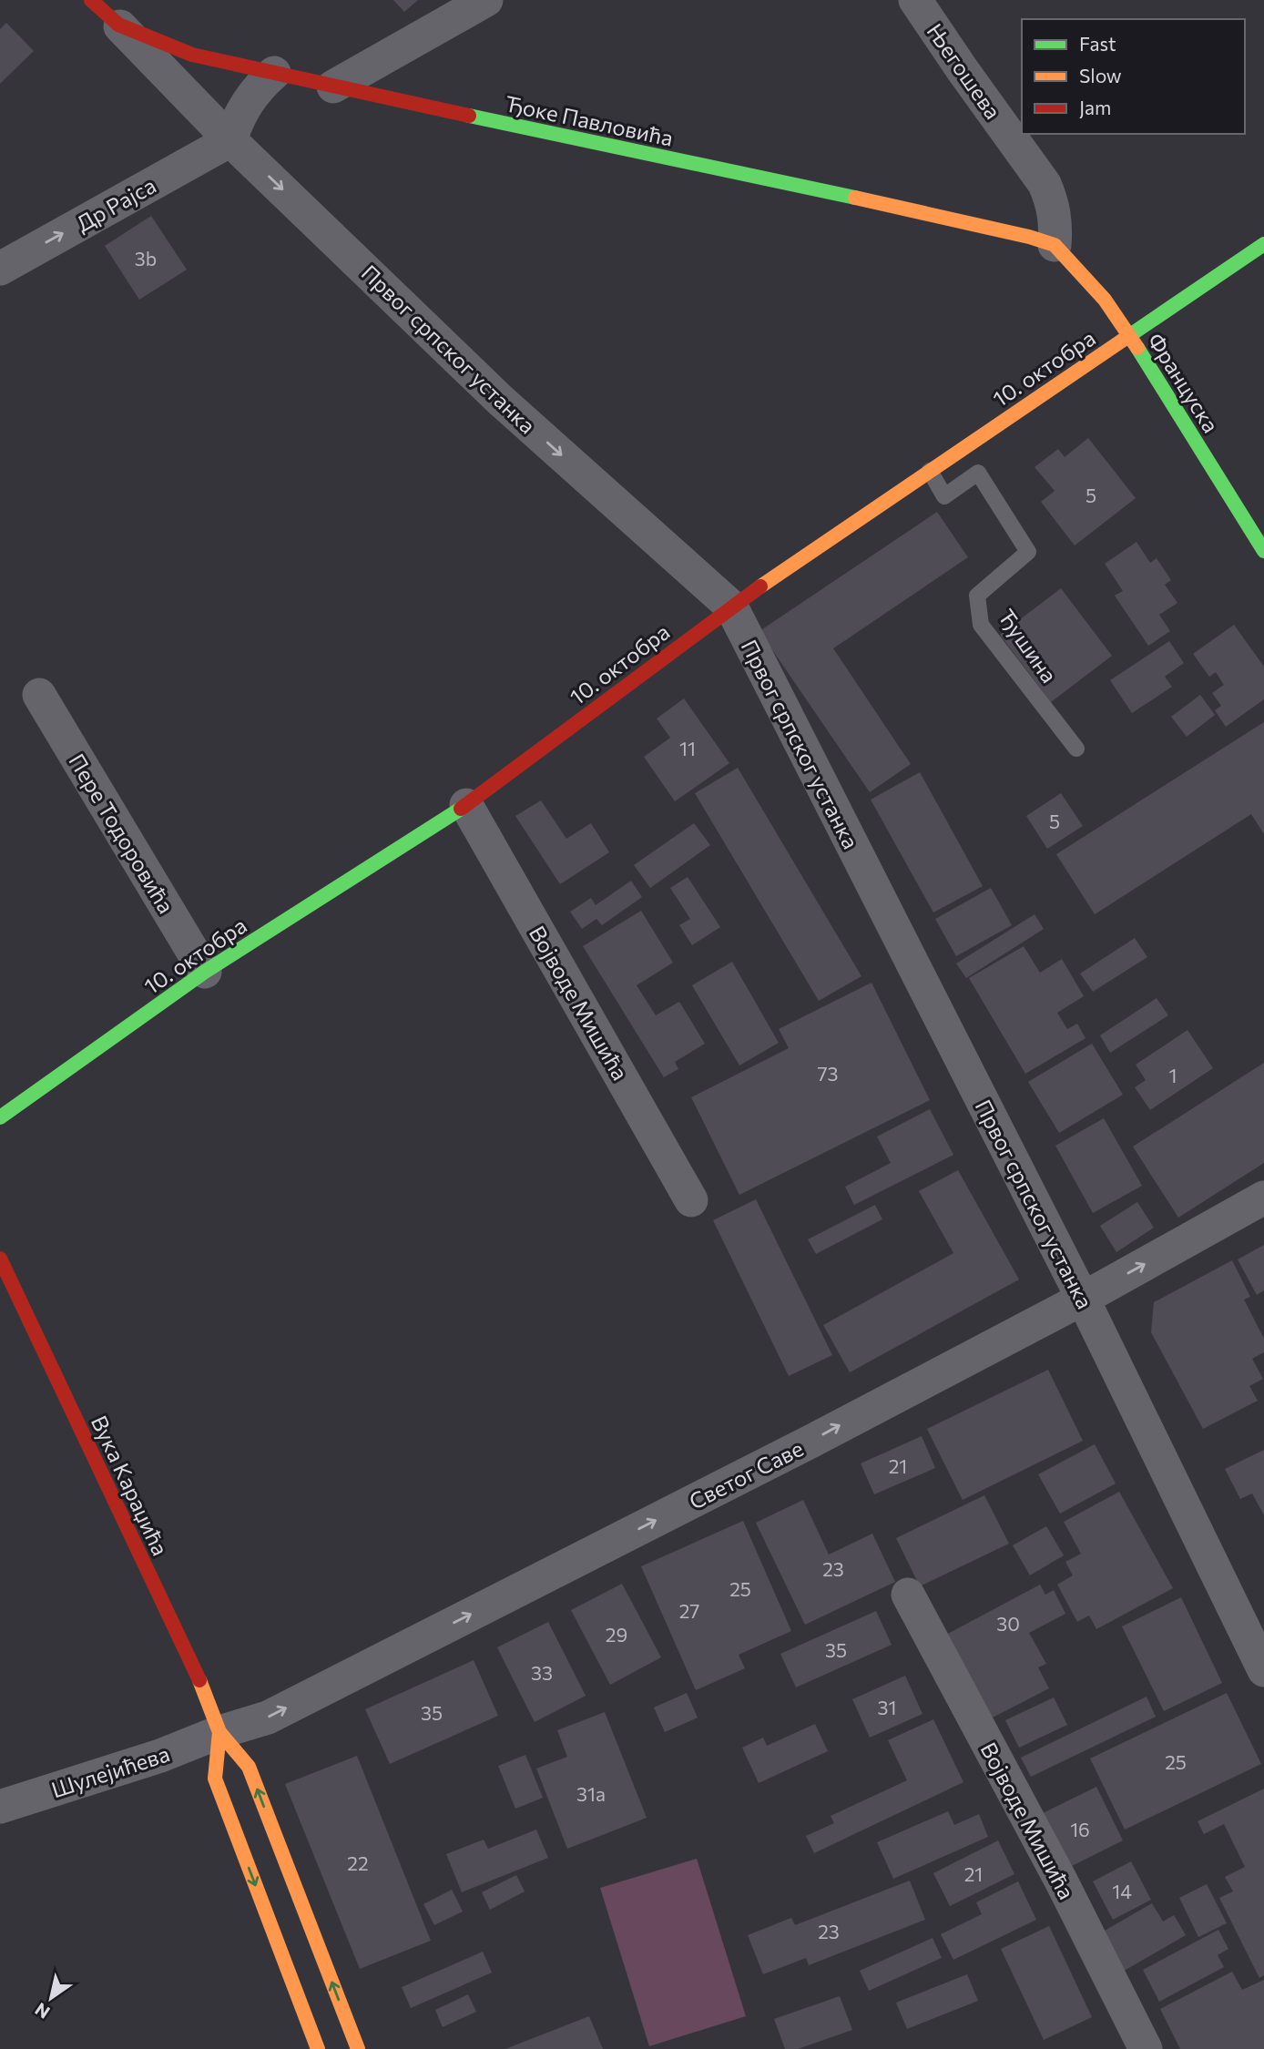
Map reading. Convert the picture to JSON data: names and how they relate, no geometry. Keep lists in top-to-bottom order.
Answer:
{
  "streets": {
    "street": [
      "Његошева",
      "Ђоке Павловића",
      "Др Рајса",
      "Првог српског устанка",
      "10. октобра",
      "Француска",
      "Пере Тодоровића",
      "Војводе Мишића",
      "Светог Саве",
      "Вука Караџића",
      "Шулејићева"
    ],
    "lane": ["Ђушина"]
  },
  "crossings": [
    ["Његошева", "Ђоке Павловића"],
    ["Његошева", "Француска"],
    ["Ђоке Павловића", "Првог српског устанка"],
    ["Ђоке Павловића", "Француска"],
    ["Др Рајса", "Првог српског устанка"],
    ["Првог српског устанка", "10. октобра"],
    ["Првог српског устанка", "Светог Саве"],
    ["10. октобра", "Француска"],
    ["10. октобра", "Ђушина"],
    ["10. октобра", "Пере Тодоровића"],
    ["10. октобра", "Војводе Мишића"],
    ["Светог Саве", "Вука Караџића"],
    ["Светог Саве", "Шулејићева"],
    ["Вука Караџића", "Шулејићева"]
  ],
  "one_way": ["Др Рајса", "Светог Саве"],
  "house_numbers": [
    "3b",
    "5",
    "11",
    "5",
    "73",
    "1",
    "21",
    "23",
    "25",
    "27",
    "30",
    "29",
    "35",
    "33",
    "31",
    "35",
    "25",
    "31a",
    "16",
    "22",
    "21",
    "14",
    "23"
  ],
  "legend": ["Fast", "Slow", "Jam"],
  "north": "bottom left"
}
